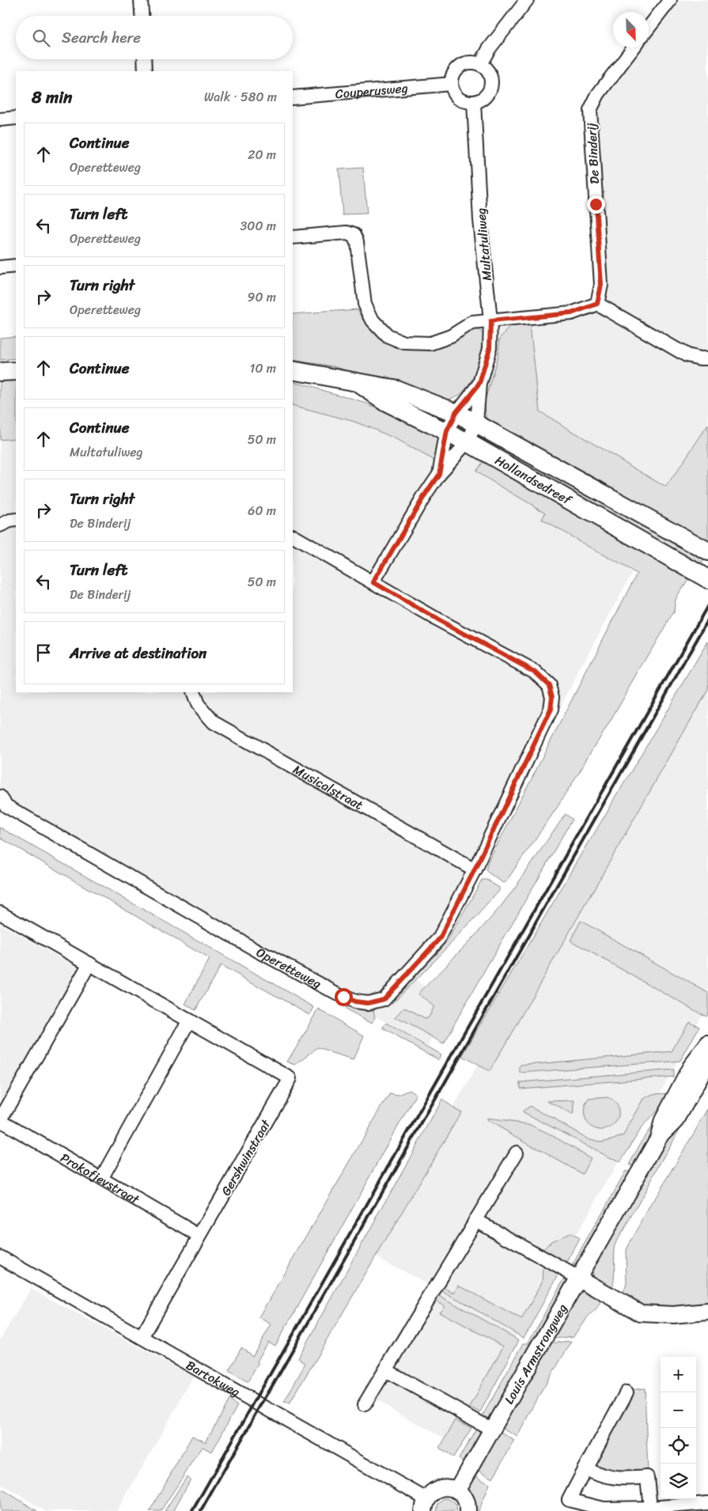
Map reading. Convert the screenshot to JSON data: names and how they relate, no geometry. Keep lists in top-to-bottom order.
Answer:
{
  "streets": {
    "main road": ["Hollandsedreef"],
    "street": [
      "Couperusweg",
      "De Binderij",
      "Multatuliweg",
      "Musicalstraat",
      "Operetteweg",
      "Gershwinstraat",
      "Prokofjevstraat",
      "Louis Armstrongweg",
      "Bartokweg"
    ]
  },
  "crossings": [
    ["Couperusweg", "Multatuliweg"],
    ["Multatuliweg", "Hollandsedreef"],
    ["Musicalstraat", "Operetteweg"],
    ["Gershwinstraat", "Prokofjevstraat"],
    ["Gershwinstraat", "Bartokweg"]
  ],
  "north": "bottom right",
  "page": {
    "search": "Search here",
    "heading": ["8 min", "Walk · 580 m"],
    "list": [
      ["Continue", "Operetteweg", "20 m"],
      ["Turn left", "Operetteweg", "300 m"],
      ["Turn right", "Operetteweg", "90 m"],
      ["Continue", "10 m"],
      ["Continue", "Multatuliweg", "50 m"],
      ["Turn right", "De Binderij", "60 m"],
      ["Turn left", "De Binderij", "50 m"],
      "Arrive at destination"
    ],
    "map_buttons": ["+", "−"]
  }
}
